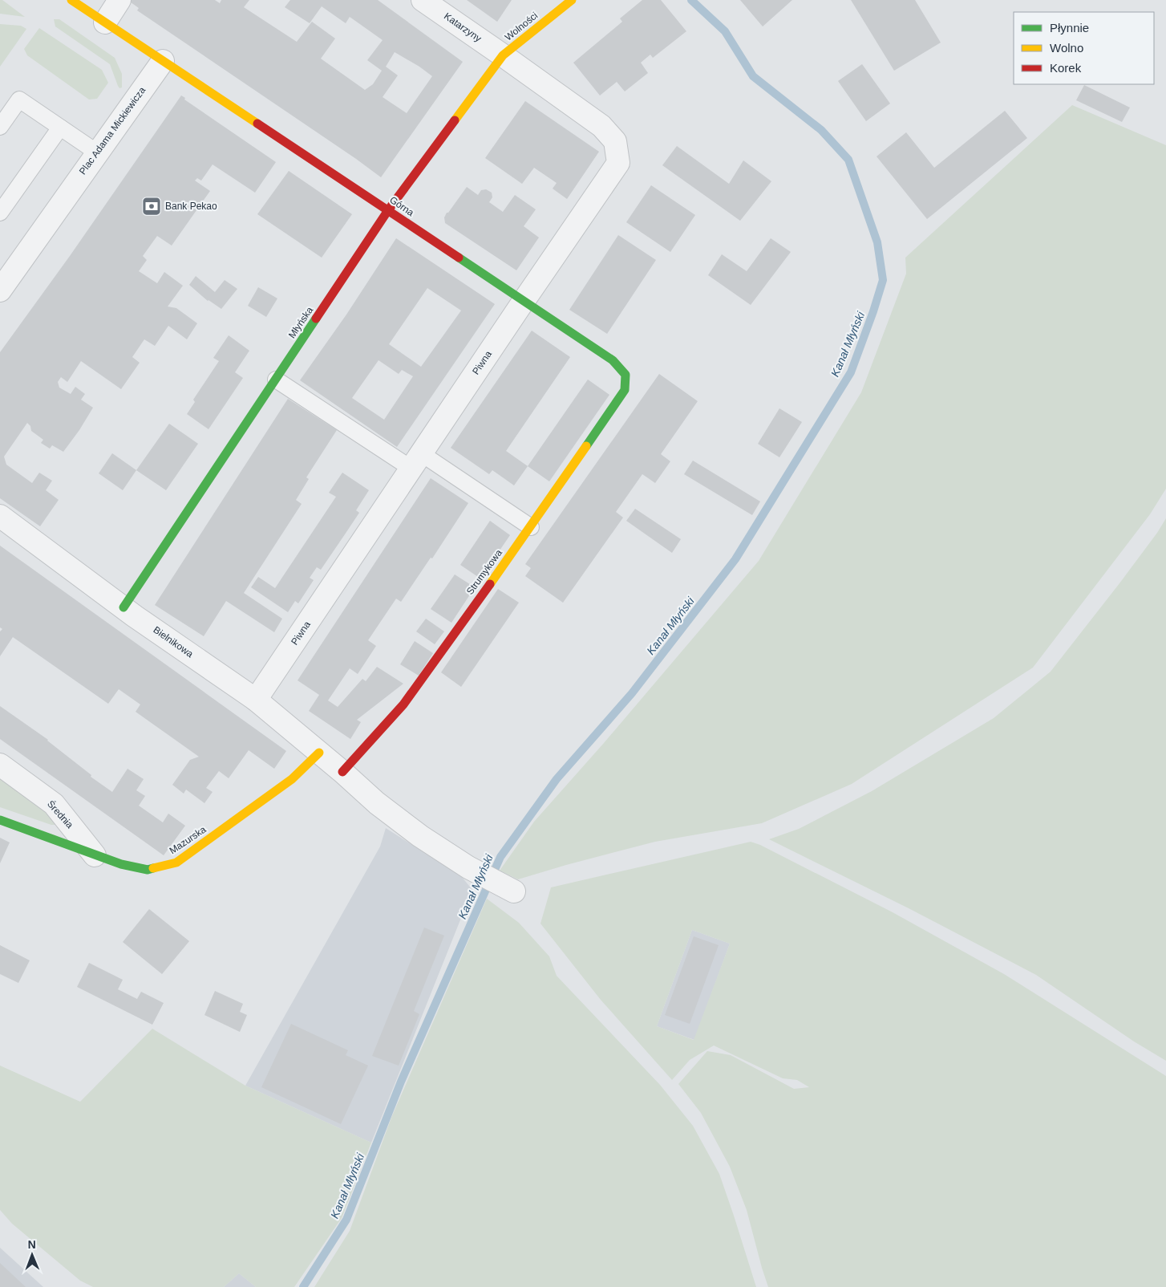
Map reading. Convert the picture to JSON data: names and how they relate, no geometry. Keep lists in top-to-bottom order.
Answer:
{
  "streets": {
    "street": [
      "Wolności",
      "Katarzyny",
      "Plac Adama Mickiewicza",
      "Górna",
      "Młyńska",
      "Piwna",
      "Strumykowa",
      "Bielnikowa",
      "Średnia",
      "Mazurska"
    ]
  },
  "crossings": [
    ["Wolności", "Katarzyny"],
    ["Wolności", "Młyńska"],
    ["Wolności", "Piwna"],
    ["Katarzyny", "Młyńska"],
    ["Katarzyny", "Piwna"],
    ["Plac Adama Mickiewicza", "Górna"],
    ["Górna", "Młyńska"],
    ["Górna", "Piwna"],
    ["Górna", "Strumykowa"],
    ["Młyńska", "Piwna"],
    ["Młyńska", "Bielnikowa"],
    ["Piwna", "Bielnikowa"],
    ["Strumykowa", "Bielnikowa"],
    ["Bielnikowa", "Mazurska"],
    ["Średnia", "Mazurska"]
  ],
  "water": ["Kanał Młyński"],
  "places": {
    "bank": ["Bank Pekao"]
  },
  "legend": ["Płynnie", "Wolno", "Korek"],
  "north": "top"
}
